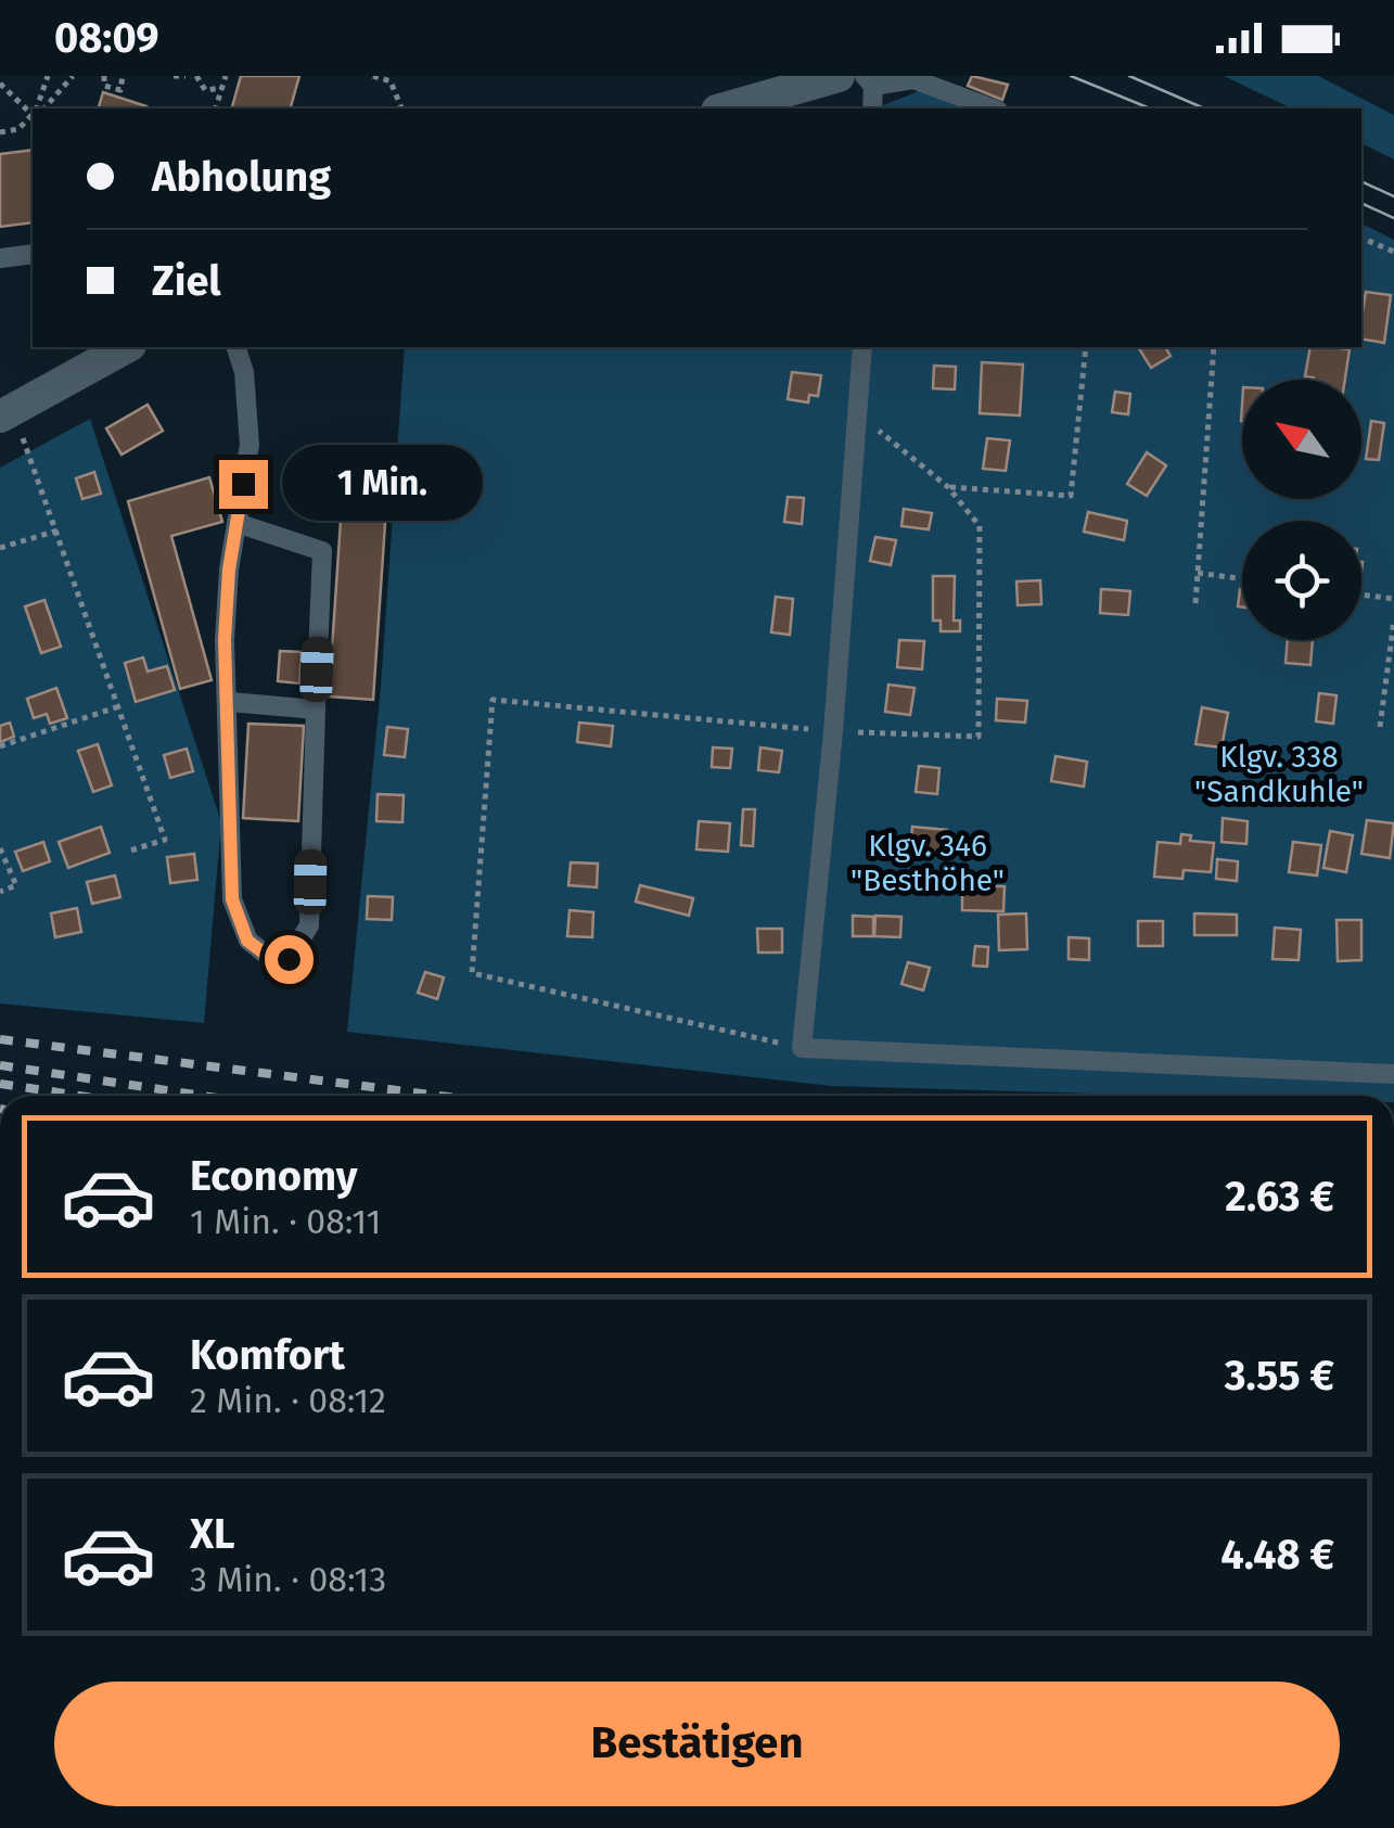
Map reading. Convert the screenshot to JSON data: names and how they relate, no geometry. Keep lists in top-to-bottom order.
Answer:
{
  "parks": ["Klgv. 338 \"Sandkuhle\"", "Klgv. 346 \"Besthöhe\""],
  "north": "top left",
  "page": {
    "status": "08:09",
    "banner": ["Abholung", "Ziel"],
    "bubble": "1 Min.",
    "list": [
      {
        "name": "Economy",
        "note": "1 Min. · 08:11",
        "value": "2.63 €"
      },
      {
        "name": "Komfort",
        "note": "2 Min. · 08:12",
        "value": "3.55 €"
      },
      {
        "name": "XL",
        "note": "3 Min. · 08:13",
        "value": "4.48 €"
      }
    ],
    "buttons": "Bestätigen"
  }
}
